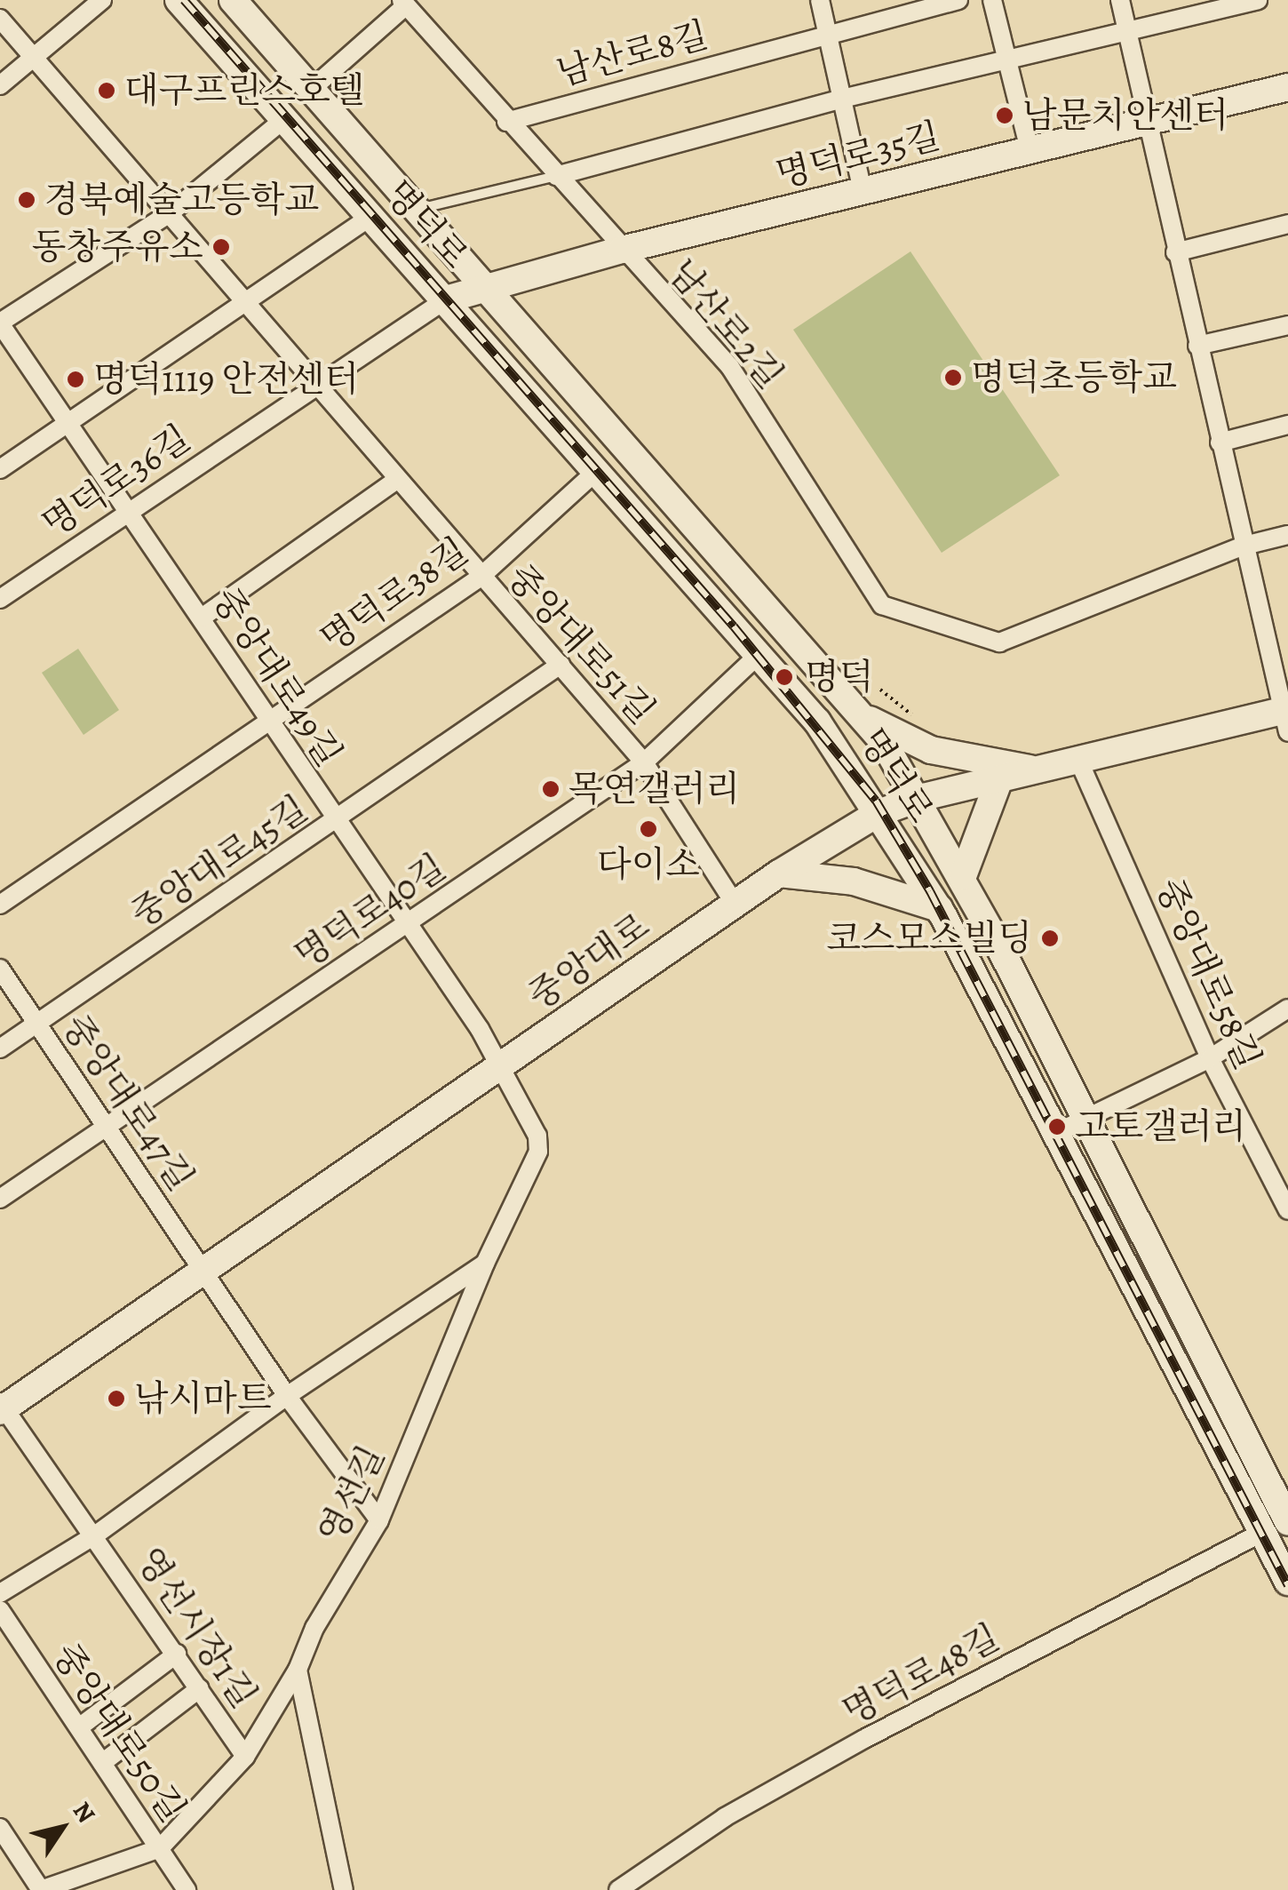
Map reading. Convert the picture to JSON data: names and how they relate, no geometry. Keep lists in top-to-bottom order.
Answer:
{
  "streets": {
    "main road": ["명덕로35길", "명덕로", "중앙대로"],
    "street": [
      "남산로8길",
      "남산로2길",
      "명덕로36길",
      "명덕로38길",
      "중앙대로51길",
      "중앙대로49길",
      "중앙대로45길",
      "명덕로40길",
      "중앙대로58길",
      "중앙대로47길",
      "영선길",
      "영선시장1길",
      "명덕로48길",
      "중앙대로50길"
    ]
  },
  "crossings": [
    ["남산로8길", "남산로2길"],
    ["명덕로35길", "명덕로"],
    ["명덕로35길", "남산로2길"],
    ["명덕로35길", "명덕로36길"],
    ["명덕로", "명덕로36길"],
    ["명덕로", "명덕로38길"],
    ["명덕로", "명덕로40길"],
    ["명덕로", "중앙대로"],
    ["명덕로", "명덕로48길"],
    ["명덕로36길", "중앙대로51길"],
    ["명덕로36길", "중앙대로49길"],
    ["명덕로38길", "중앙대로51길"],
    ["명덕로38길", "중앙대로49길"],
    ["중앙대로51길", "중앙대로45길"],
    ["중앙대로51길", "명덕로40길"],
    ["중앙대로51길", "중앙대로"],
    ["중앙대로49길", "중앙대로45길"],
    ["중앙대로49길", "명덕로40길"],
    ["중앙대로49길", "중앙대로"],
    ["중앙대로49길", "영선길"],
    ["중앙대로45길", "중앙대로47길"],
    ["명덕로40길", "중앙대로47길"],
    ["중앙대로", "중앙대로58길"],
    ["중앙대로", "중앙대로47길"],
    ["영선길", "영선시장1길"],
    ["영선길", "중앙대로50길"]
  ],
  "places": [
    "대구프린스호텔",
    "남문치안센터",
    "경북예술고등학교",
    "동창주유소",
    "명덕초등학교",
    "명덕1119 안전센터",
    "명덕",
    "목연갤러리",
    "다이소",
    "코스모스빌딩",
    "고토갤러리",
    "낚시마트"
  ],
  "north": "top right"
}
